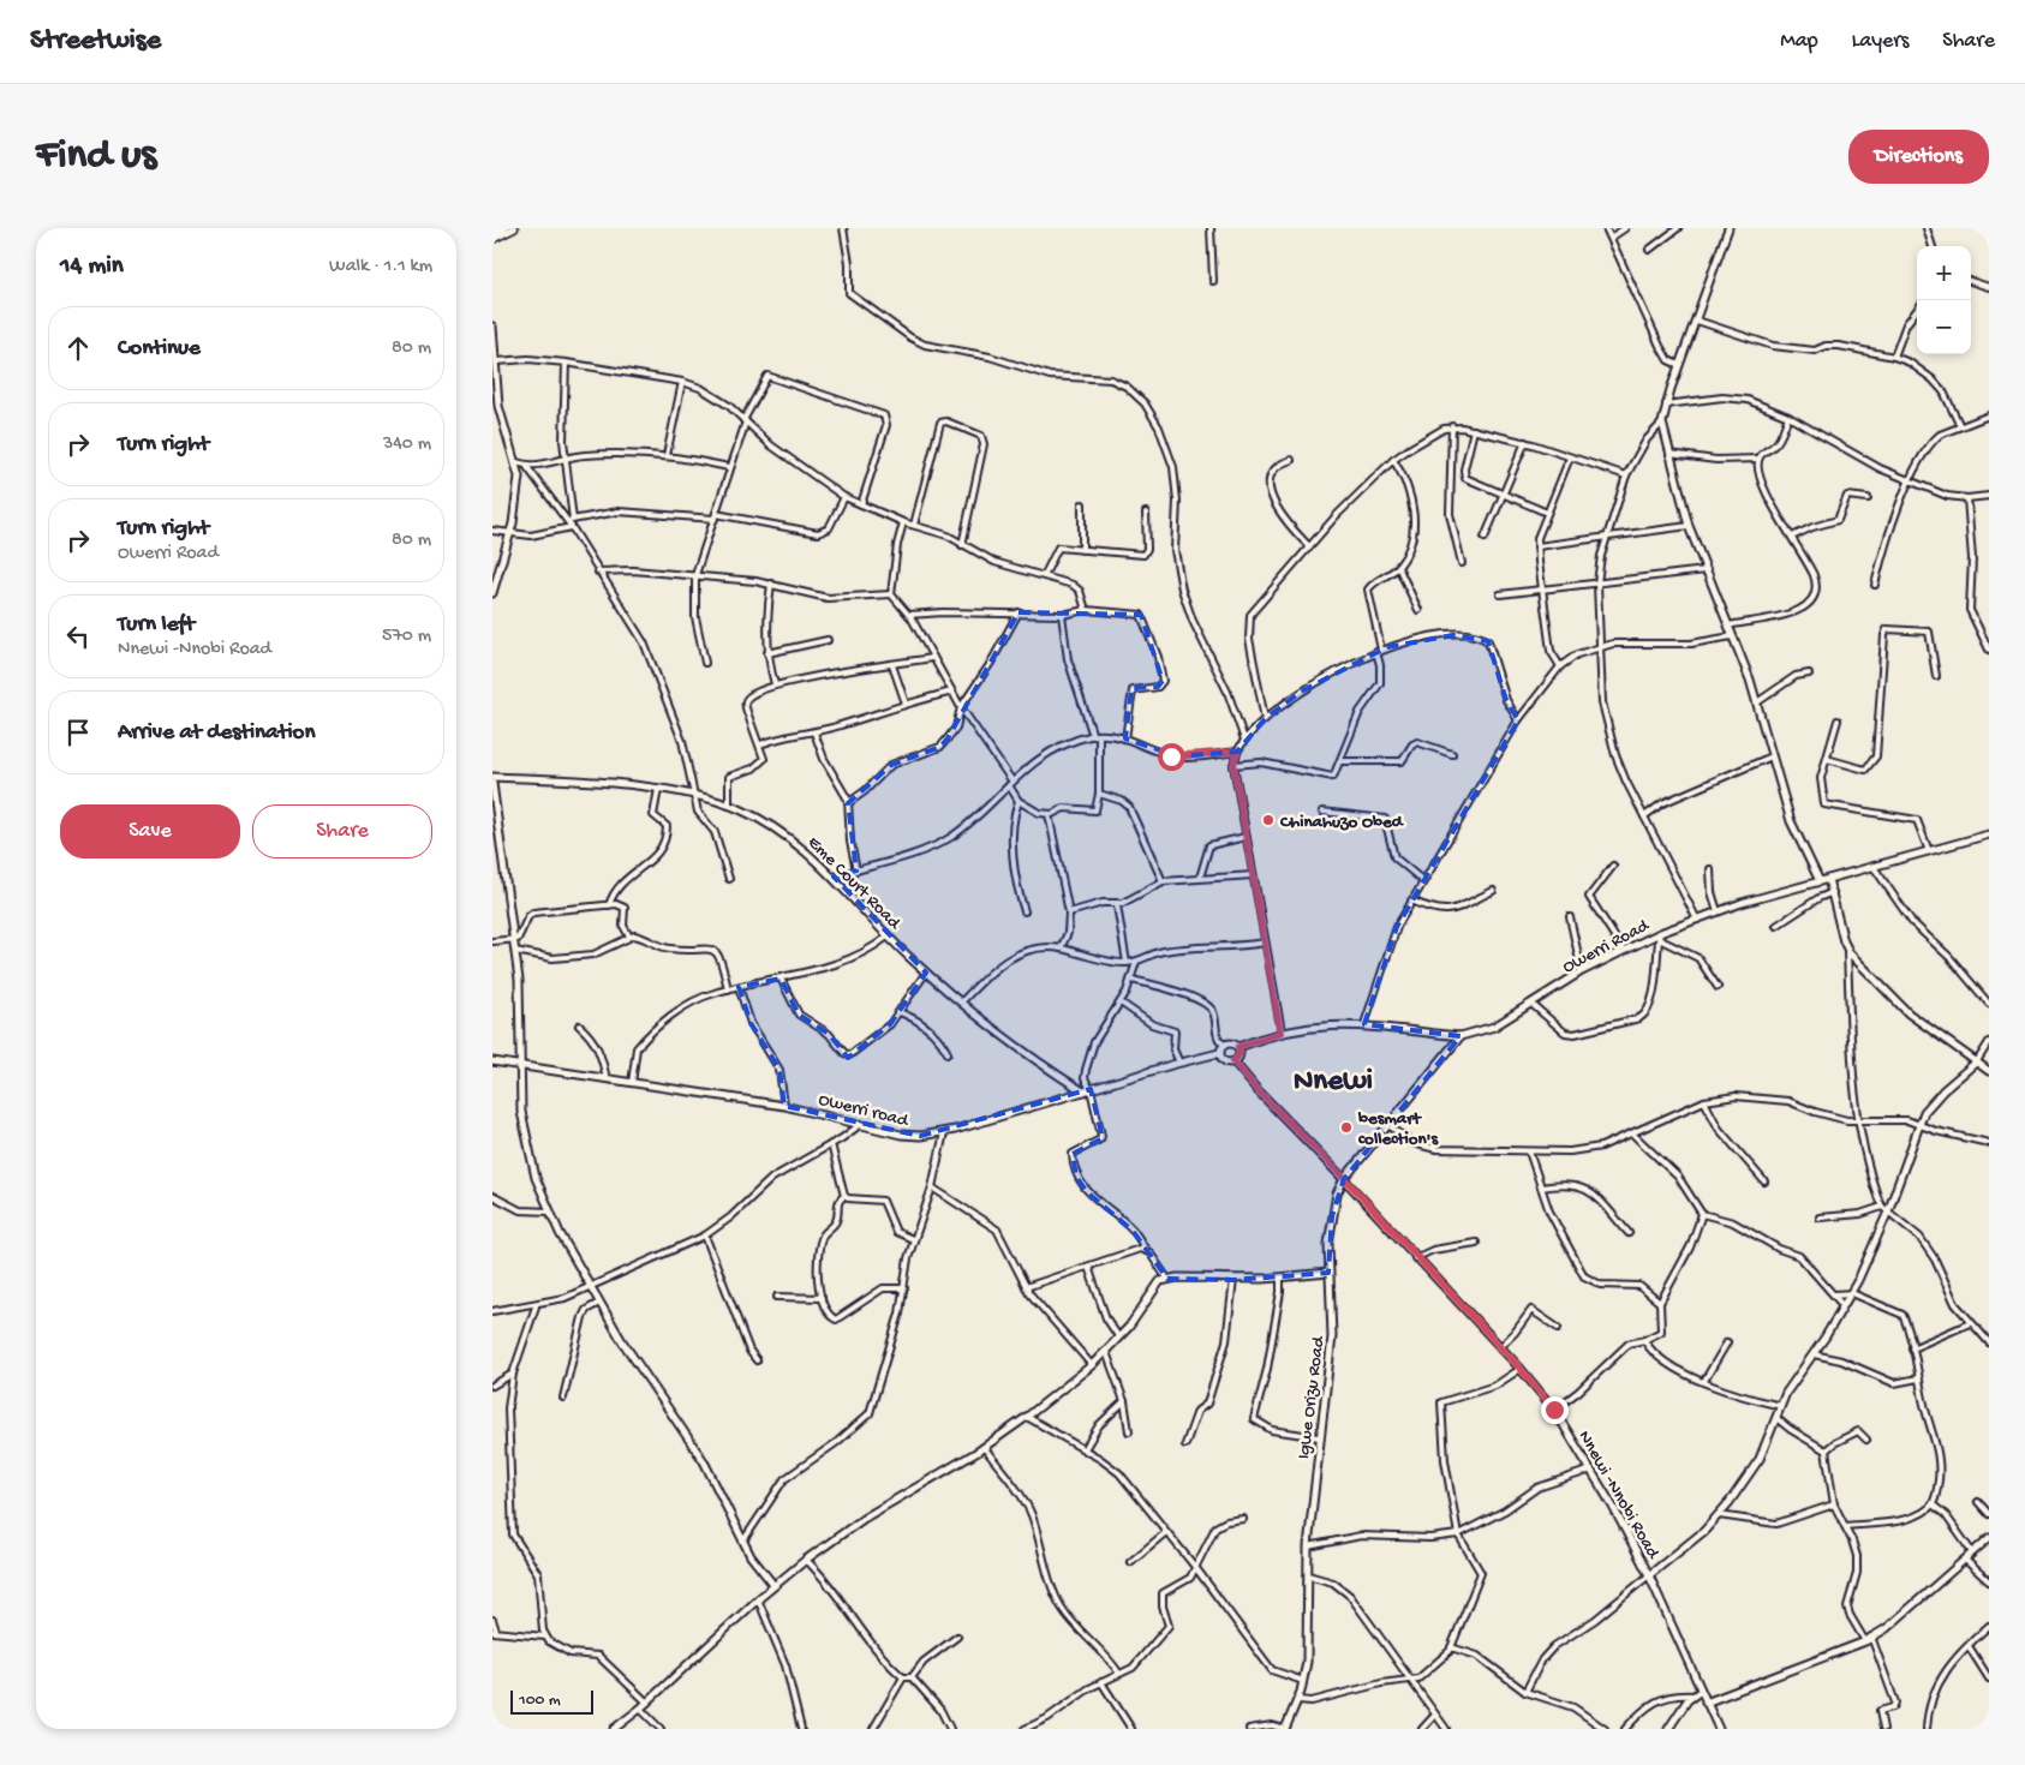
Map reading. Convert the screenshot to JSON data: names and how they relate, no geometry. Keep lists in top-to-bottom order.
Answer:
{
  "streets": {
    "street": [
      "Eme Court Road",
      "Owerri Road",
      "Owerri road",
      "Igwe Orizu Road",
      "Nnewi -Nnobi Road"
    ]
  },
  "crossings": [
    ["Eme Court Road", "Owerri road"],
    ["Owerri Road", "Owerri road"],
    ["Owerri Road", "Igwe Orizu Road"],
    ["Owerri Road", "Nnewi -Nnobi Road"],
    ["Owerri road", "Nnewi -Nnobi Road"],
    ["Igwe Orizu Road", "Nnewi -Nnobi Road"]
  ],
  "districts": ["Nnewi"],
  "places": ["Chinahuzo Obed", "besmart collection's"],
  "scale_bar": "100 m",
  "page": {
    "header": "Streetwise",
    "nav": ["Map", "Layers", "Share"],
    "buttons": [
      "Directions",
      ["Save", "Share"]
    ],
    "title": "Find us",
    "heading": ["14 min", "Walk · 1.1 km"],
    "map_buttons": ["+", "−"],
    "list": [
      ["Continue", "80 m"],
      ["Turn right", "340 m"],
      ["Turn right", "Owerri Road", "80 m"],
      ["Turn left", "Nnewi -Nnobi Road", "570 m"],
      "Arrive at destination"
    ],
    "scale": "100 m"
  }
}
